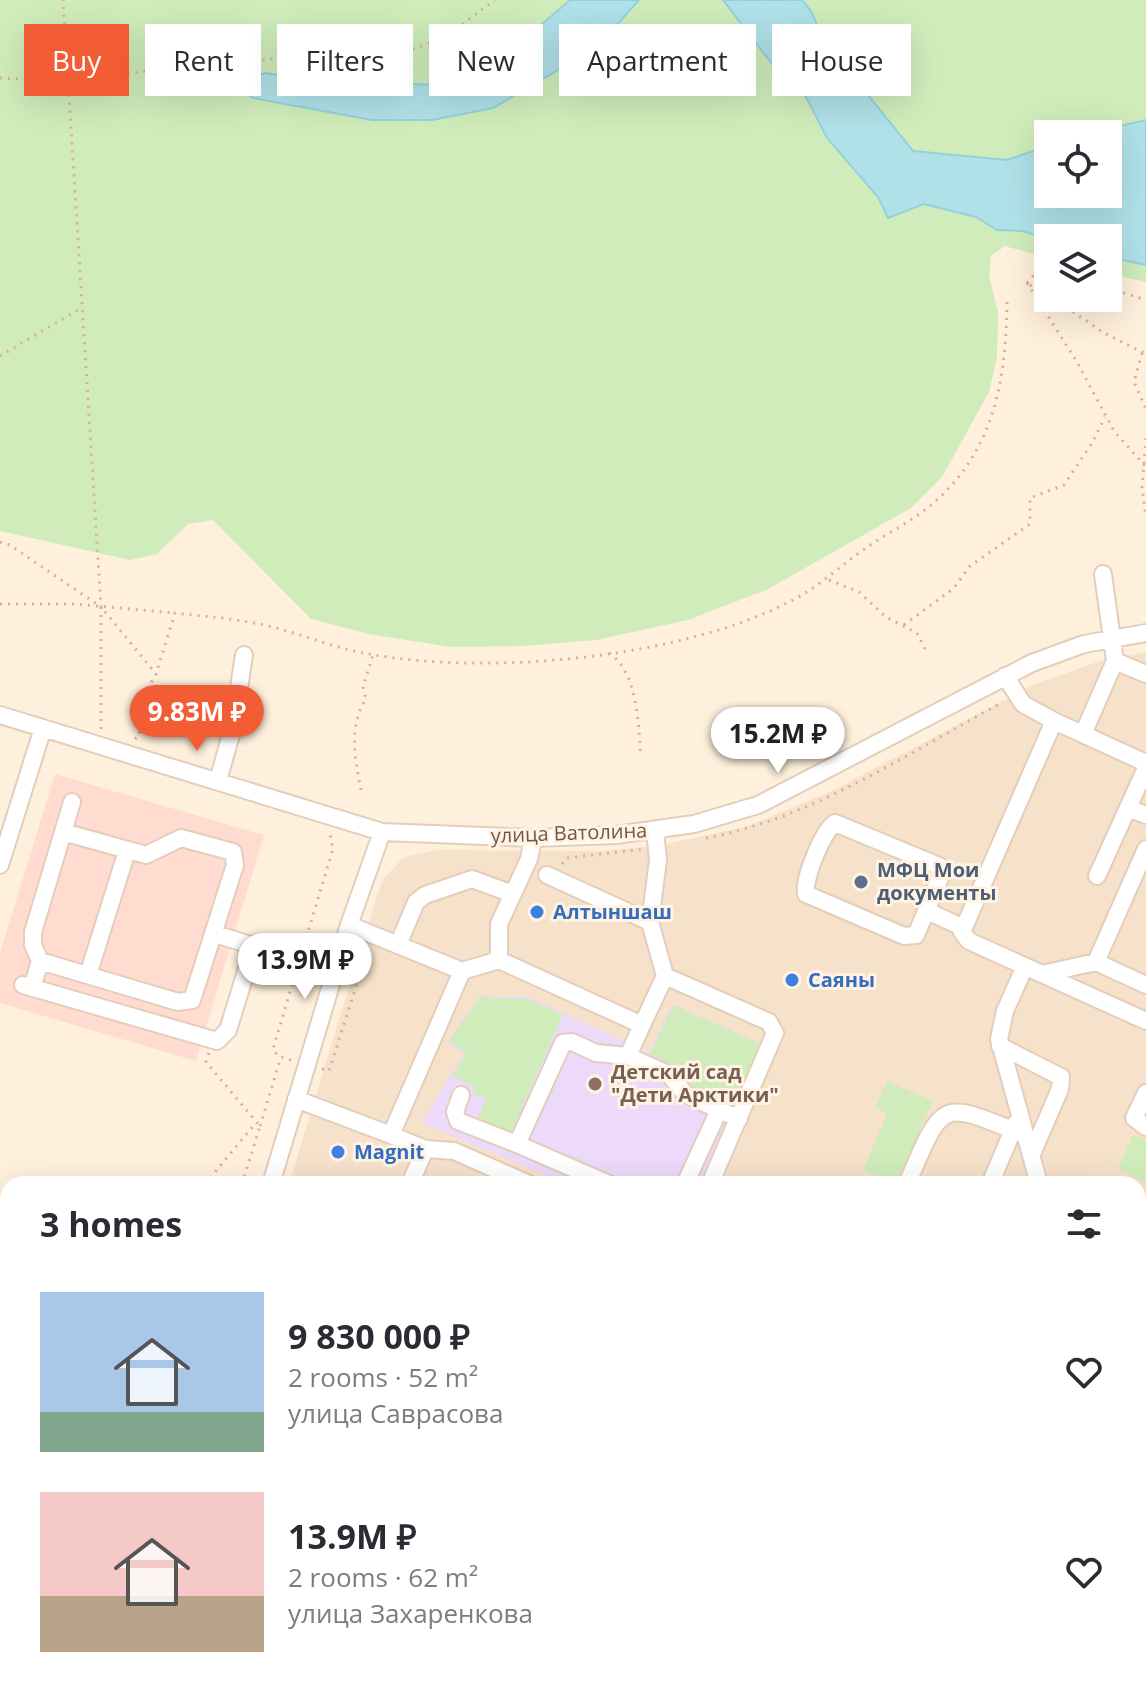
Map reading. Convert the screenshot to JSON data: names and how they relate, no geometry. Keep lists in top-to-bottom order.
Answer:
{
  "streets": {
    "street": ["улица Ватолина"]
  },
  "places": [
    "МФЦ Мои документы",
    "Алтыншаш",
    "Саяны",
    "Детский сад \"Дети Арктики\"",
    "Magnit"
  ],
  "page": {
    "chip": [
      "Buy",
      "Rent",
      "Filters",
      "New",
      "Apartment",
      "House"
    ],
    "price": ["9.83M ₽", "15.2M ₽", "13.9M ₽"],
    "heading": "3 homes",
    "list": [
      {
        "name": "9 830 000 ₽",
        "note": "2 rooms · 52 m² · улица Саврасова"
      },
      {
        "name": "13.9M ₽",
        "note": "2 rooms · 62 m² · улица Захаренкова"
      }
    ]
  }
}
